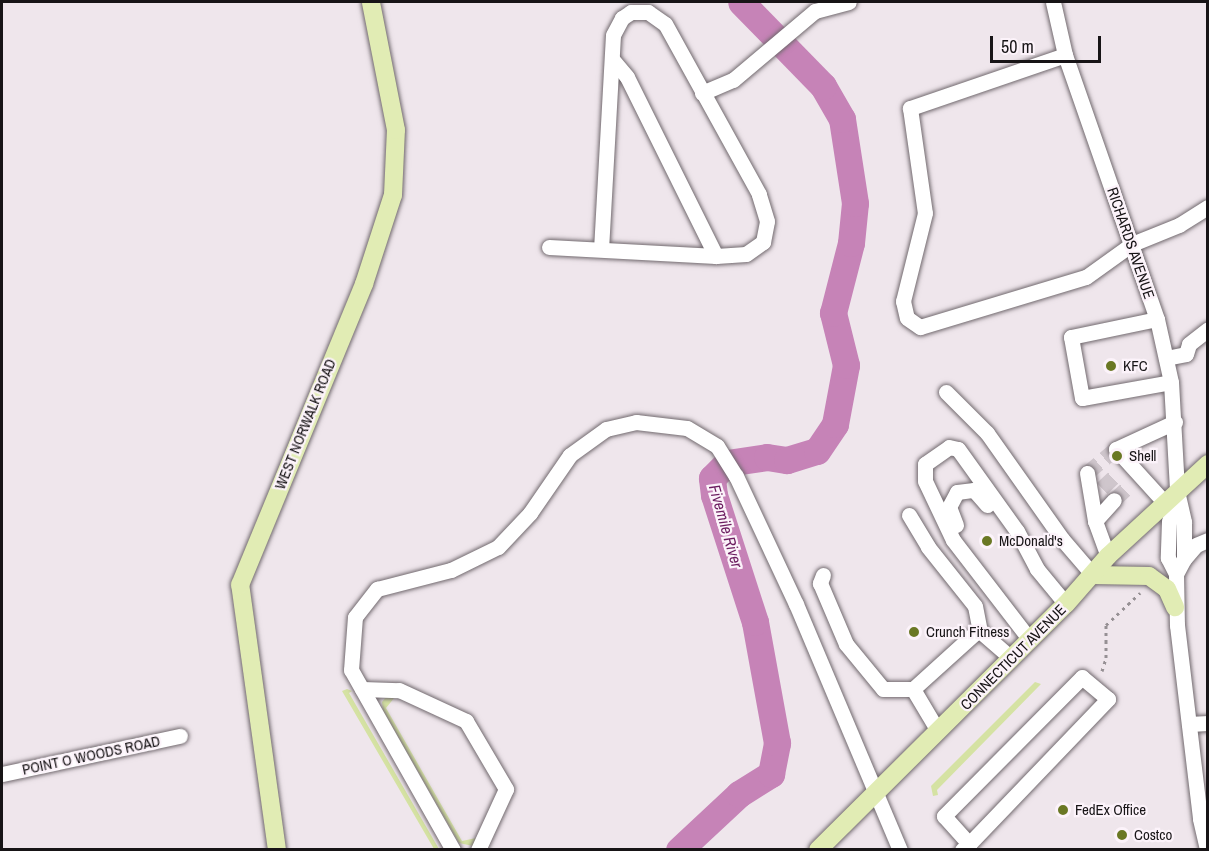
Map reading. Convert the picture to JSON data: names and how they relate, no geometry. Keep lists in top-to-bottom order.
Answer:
{
  "streets": {
    "main road": ["WEST NORWALK ROAD", "CONNECTICUT AVENUE"],
    "street": ["RICHARDS AVENUE", "POINT O WOODS ROAD"]
  },
  "crossings": [
    ["RICHARDS AVENUE", "CONNECTICUT AVENUE"]
  ],
  "water": ["Fivemile River"],
  "places": [
    "KFC",
    "Shell",
    "McDonald's",
    "Crunch Fitness",
    "FedEx Office",
    "Costco"
  ],
  "scale_bar": "50 m"
}
